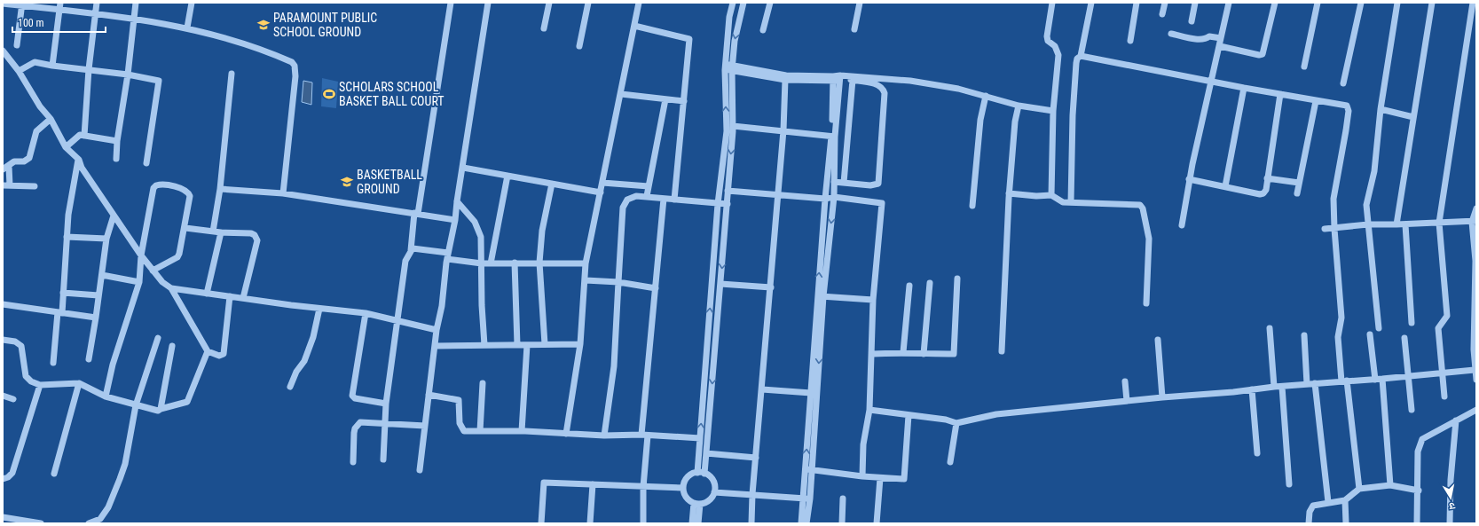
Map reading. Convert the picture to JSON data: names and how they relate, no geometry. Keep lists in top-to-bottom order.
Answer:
{
  "places": {
    "school or university": ["PARAMOUNT PUBLIC SCHOOL GROUND", "BASKETBALL GROUND"],
    "sports": ["SCHOLARS SCHOOL BASKET BALL COURT"]
  },
  "scale_bar": "100 m",
  "north": "bottom"
}
